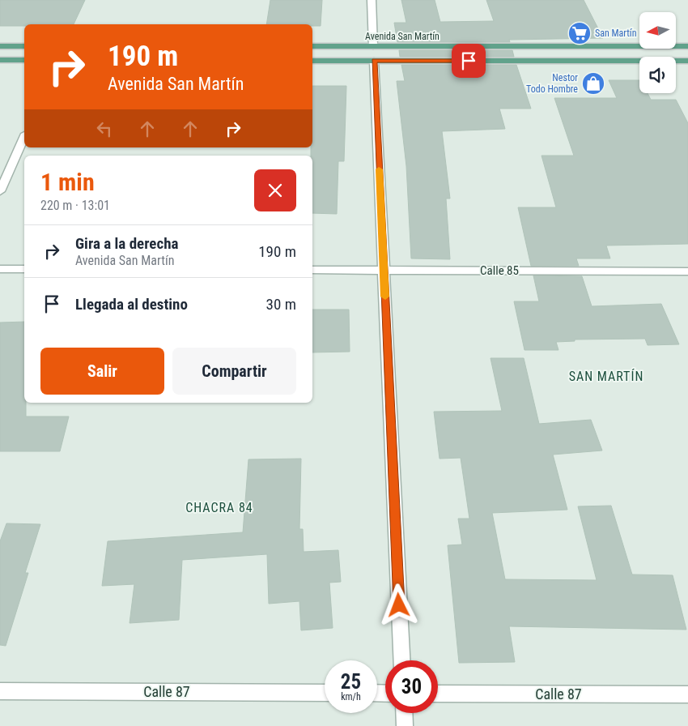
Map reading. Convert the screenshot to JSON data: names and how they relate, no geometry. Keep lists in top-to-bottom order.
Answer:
{
  "streets": {
    "main road": ["Avenida San Martín"],
    "street": ["Calle 85", "Calle 87"]
  },
  "districts": ["SAN MARTÍN", "CHACRA 84"],
  "places": {
    "supermarket": ["San Martín"],
    "shop": ["Nestor Todo Hombre"]
  },
  "north": "left",
  "page": {
    "turn": ["190 m", "Avenida San Martín"],
    "heading": ["1 min", "220 m · 13:01"],
    "list": [
      {
        "name": "Gira a la derecha",
        "note": "Avenida San Martín",
        "value": "190 m"
      },
      {
        "name": "Llegada al destino",
        "value": "30 m"
      }
    ],
    "buttons": ["Salir", "Compartir"],
    "speed": "25 km/h",
    "limit": "30"
  }
}
